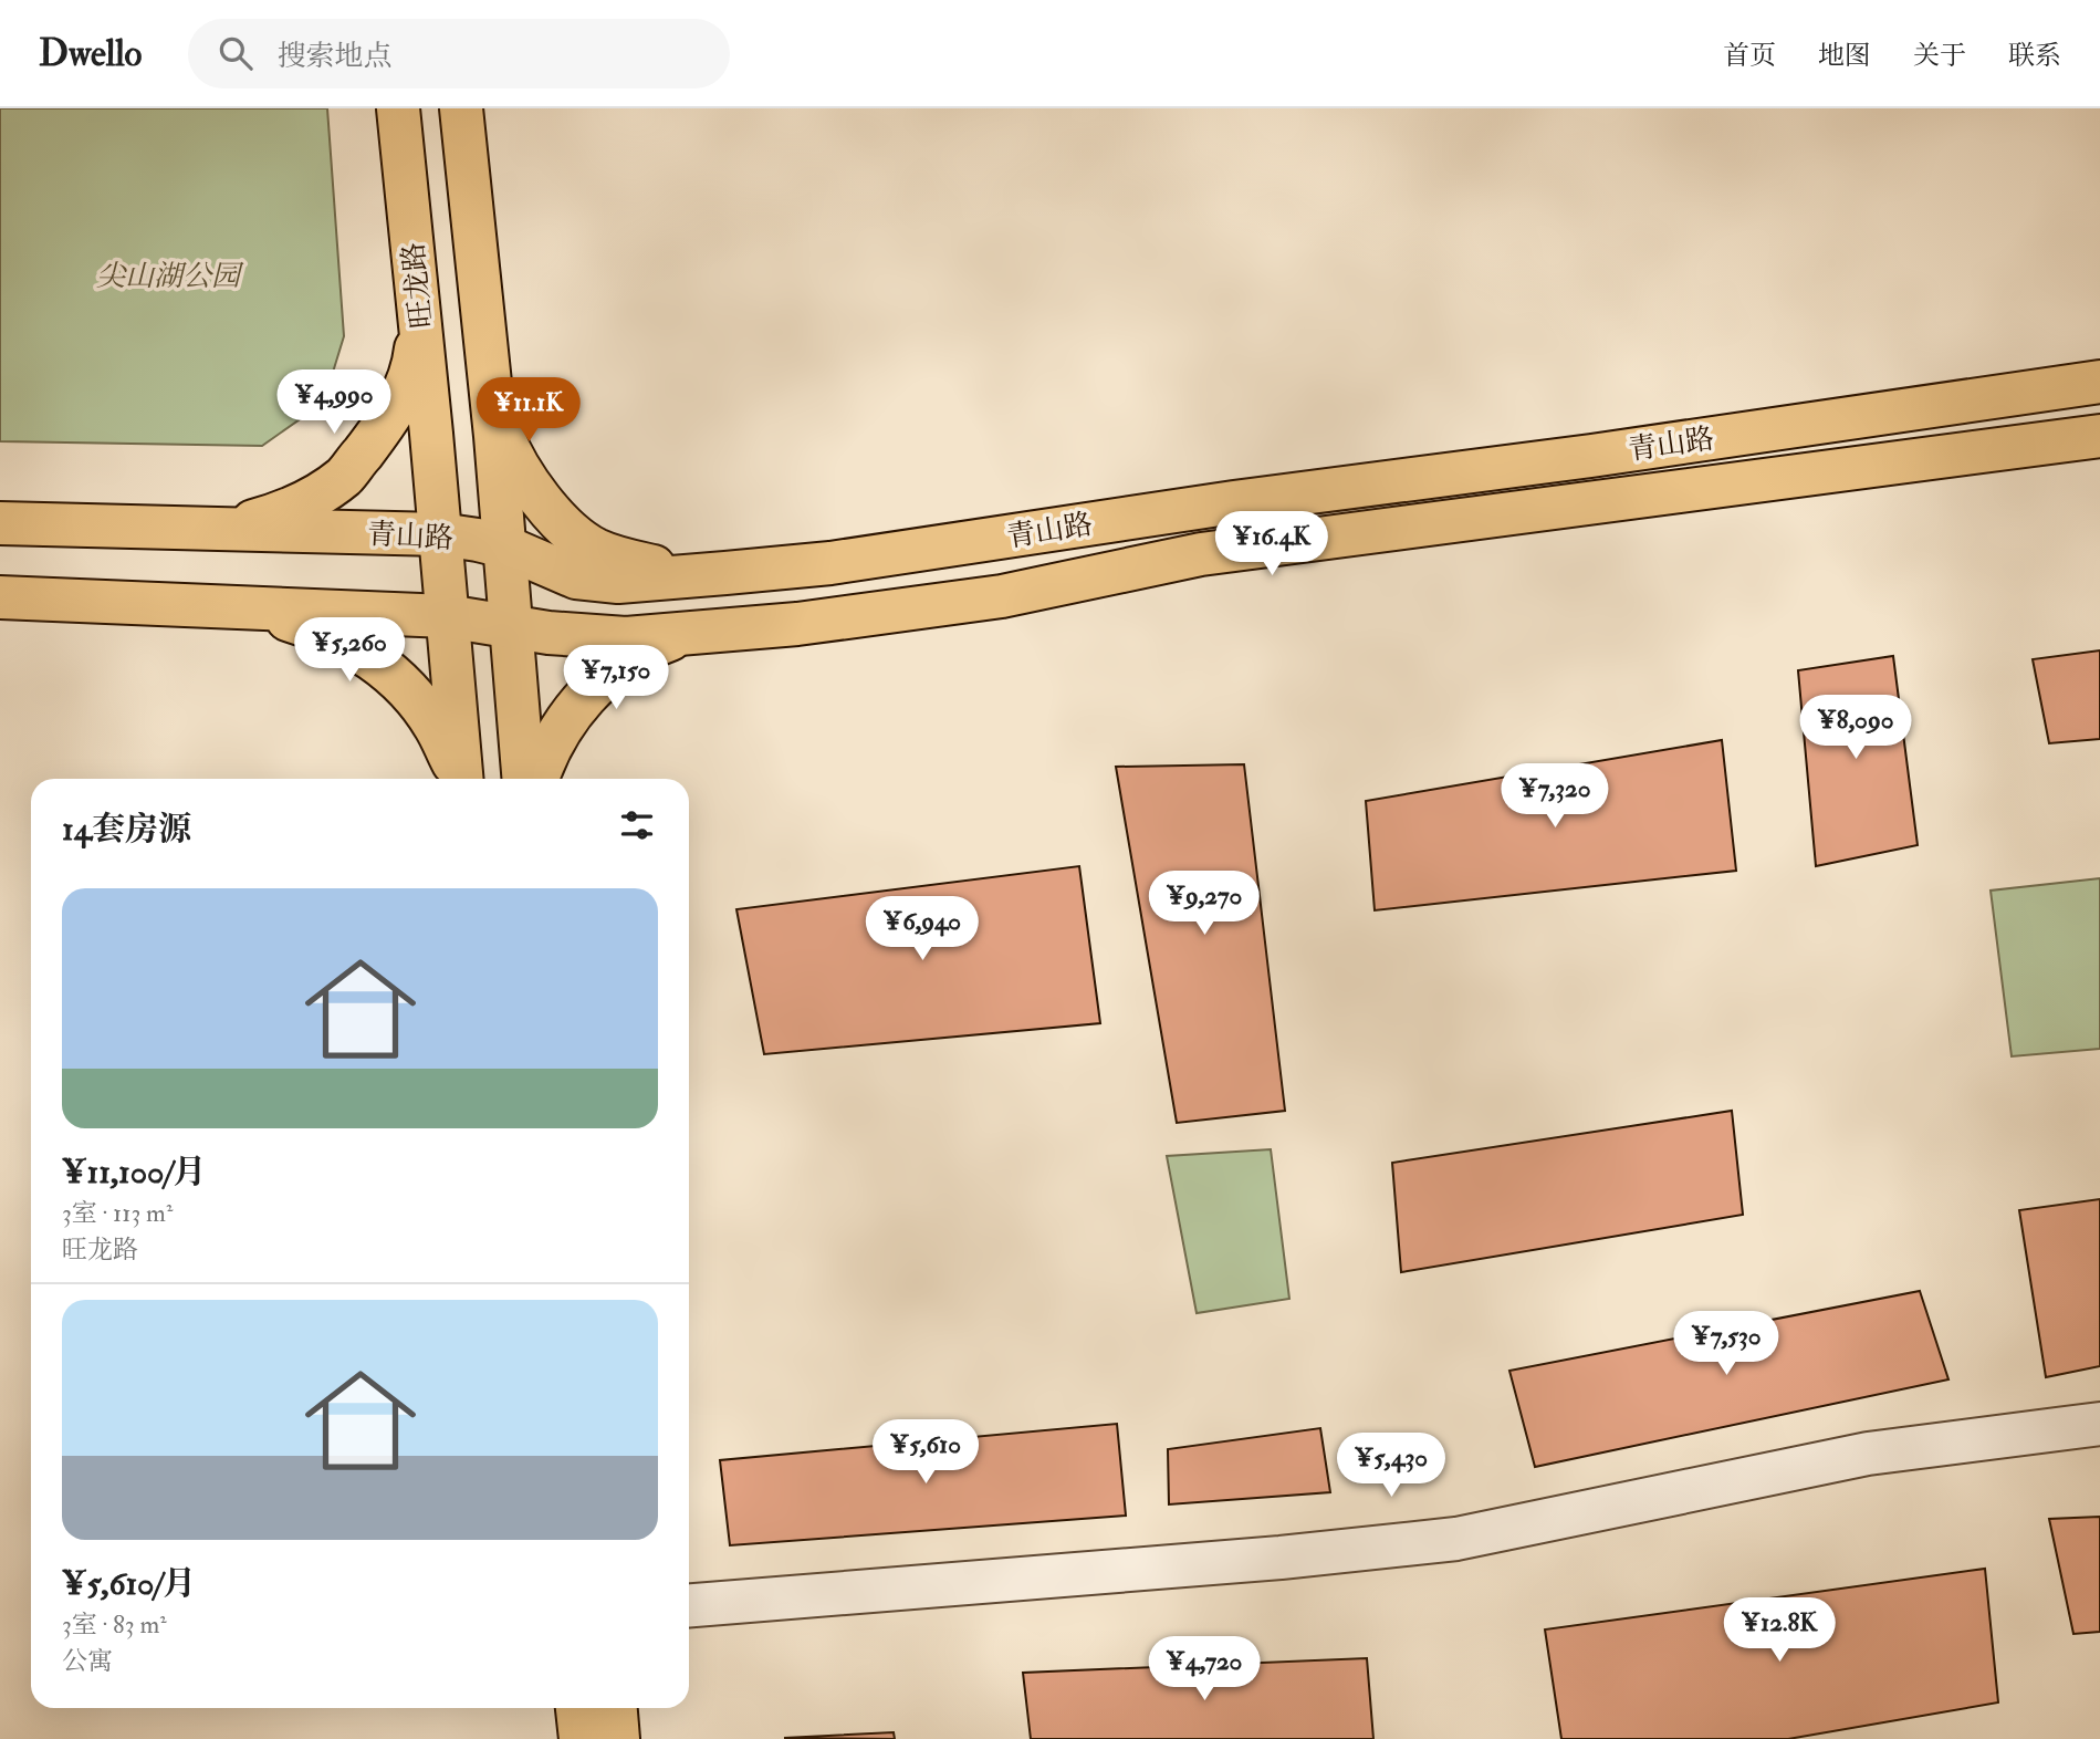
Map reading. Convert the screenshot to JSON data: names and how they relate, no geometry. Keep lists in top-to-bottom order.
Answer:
{
  "streets": {
    "main road": ["旺龙路", "青山路"]
  },
  "crossings": [
    ["旺龙路", "青山路"]
  ],
  "parks": ["尖山湖公园"],
  "page": {
    "header": "Dwello",
    "search": "搜索地点",
    "nav": [
      "首页",
      "地图",
      "关于",
      "联系"
    ],
    "price": [
      "¥4,990",
      "¥11.1K",
      "¥16.4K",
      "¥5,260",
      "¥7,150",
      "¥8,090",
      "¥7,320",
      "¥9,270",
      "¥6,940",
      "¥7,530",
      "¥5,610",
      "¥5,430",
      "¥12.8K",
      "¥4,720"
    ],
    "heading": "14套房源",
    "list": [
      {
        "name": "¥11,100/月",
        "note": "3室 · 113 m² · 旺龙路"
      },
      {
        "name": "¥5,610/月",
        "note": "3室 · 83 m² · 公寓"
      }
    ]
  }
}
